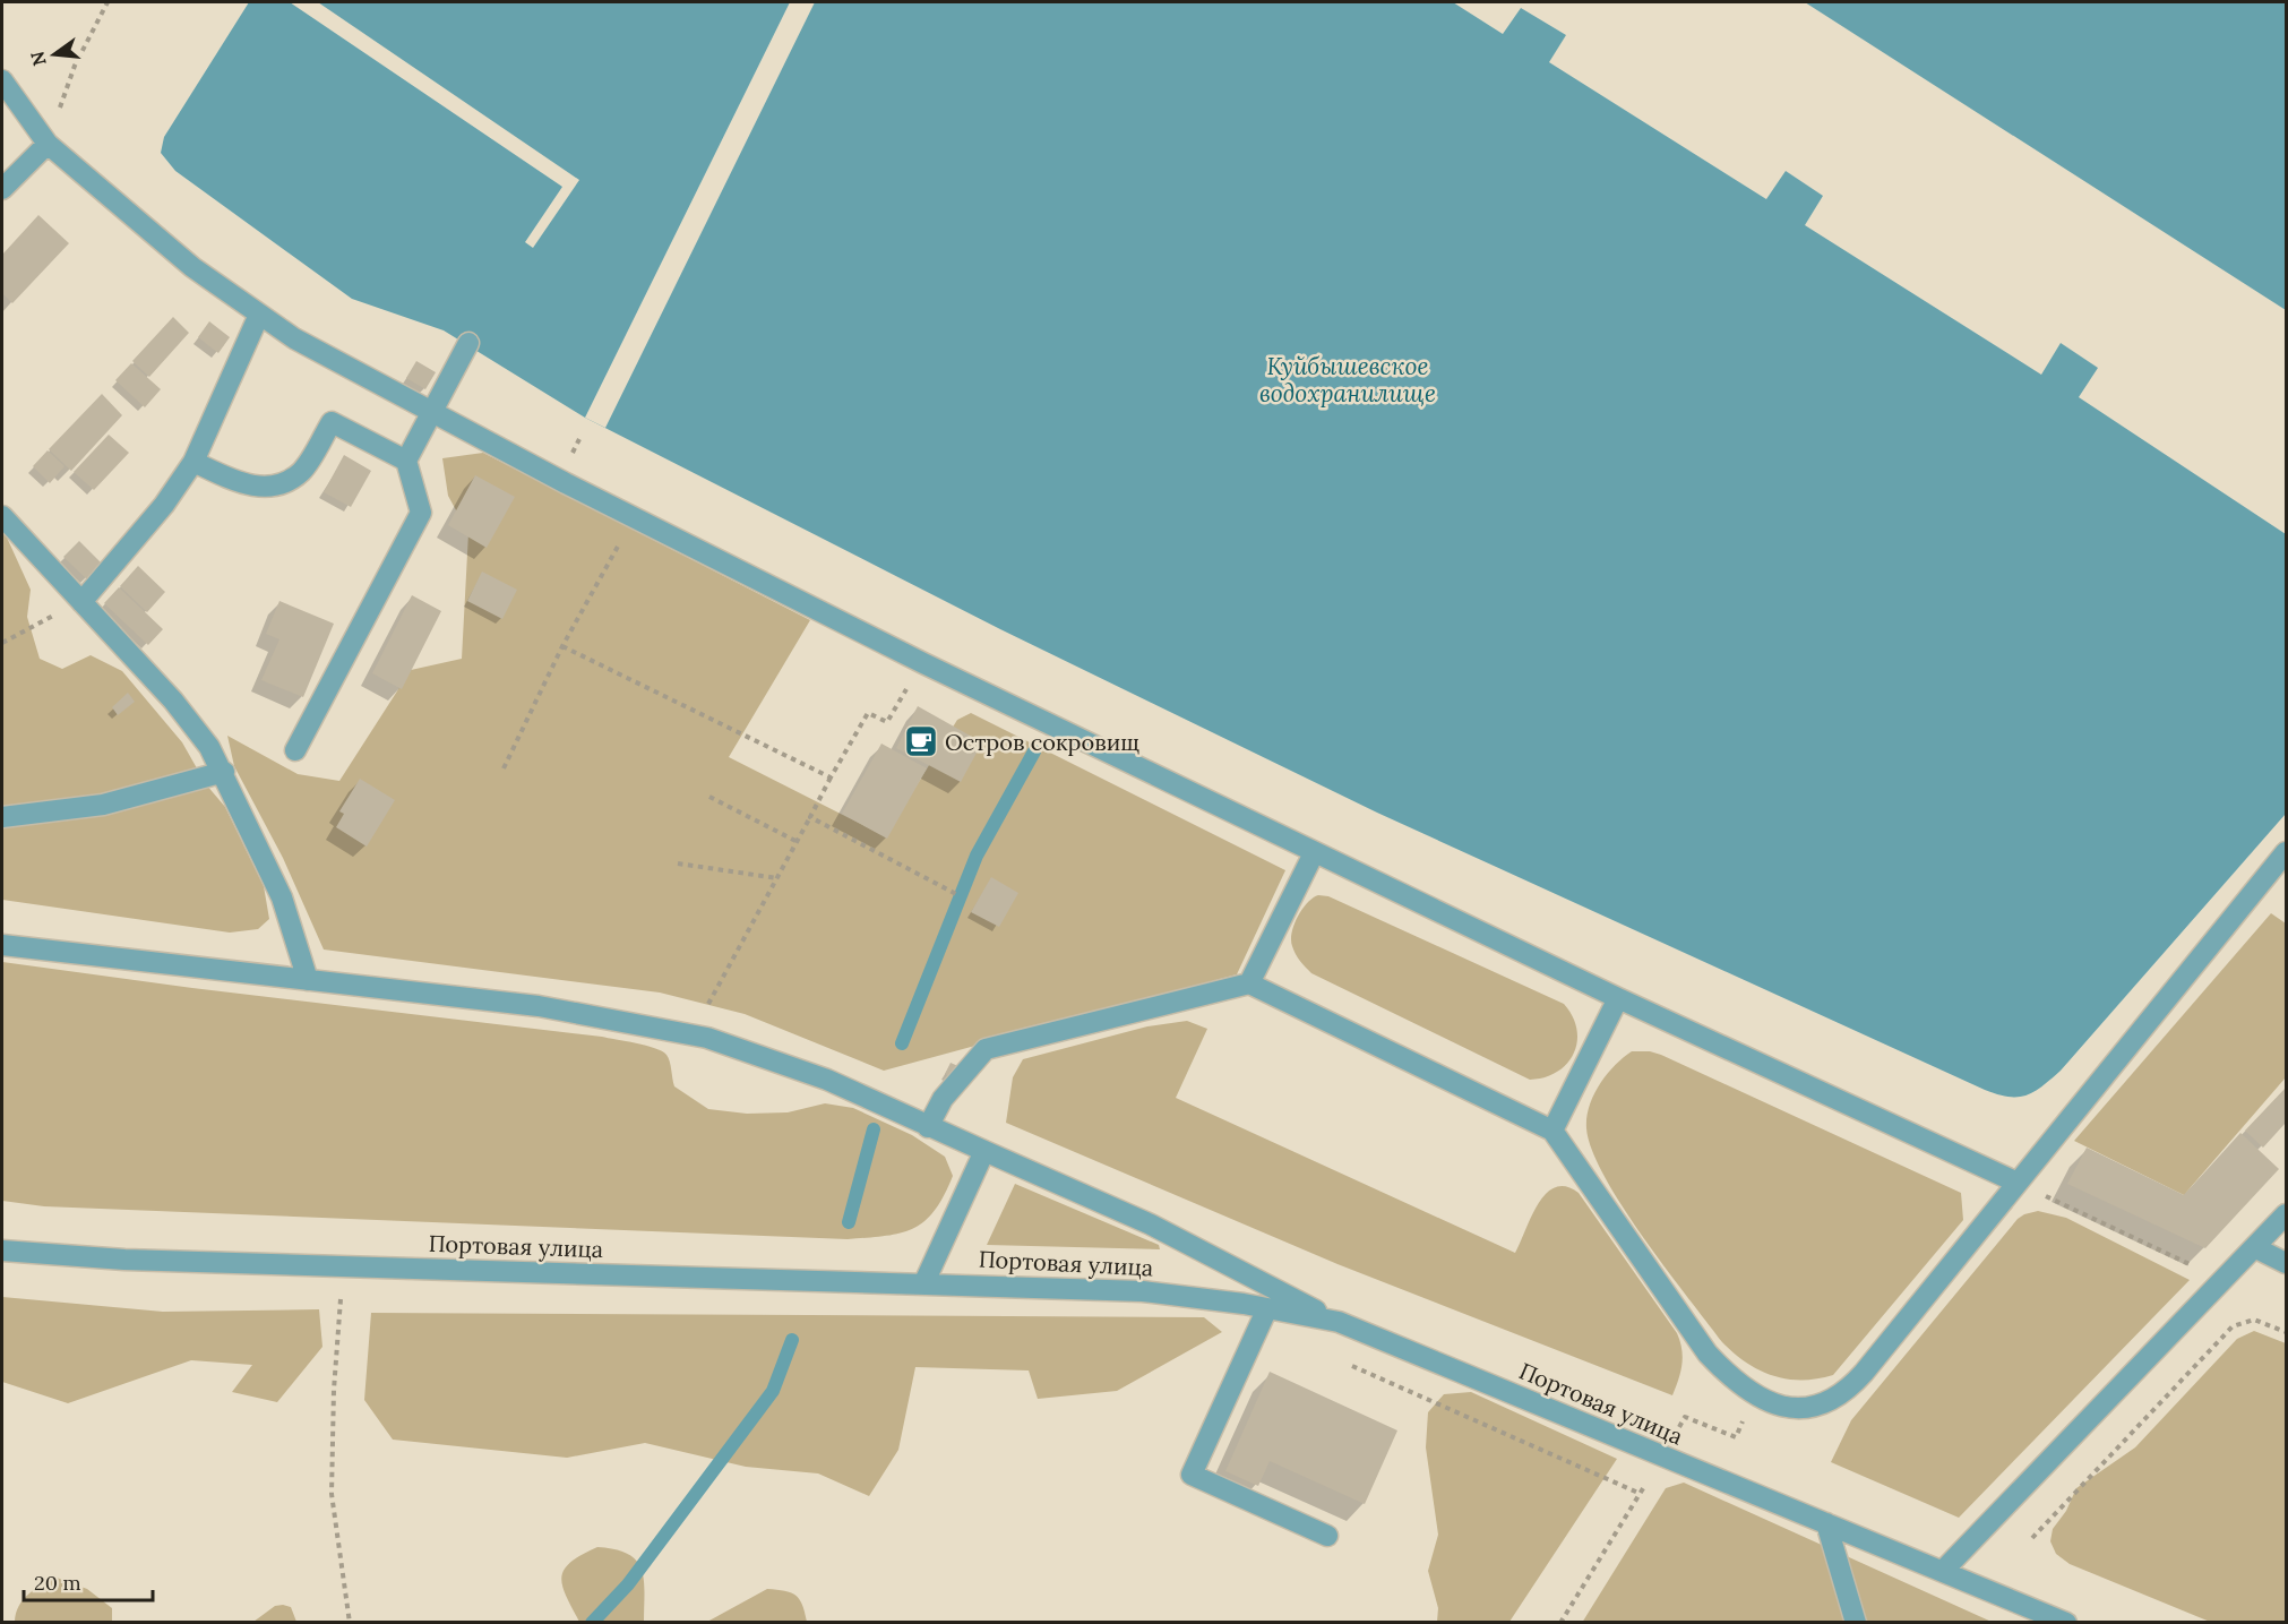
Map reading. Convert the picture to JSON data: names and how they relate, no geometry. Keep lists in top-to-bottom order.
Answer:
{
  "streets": {
    "street": ["Портовая улица"]
  },
  "water": ["Куйбышевское водохранилище"],
  "places": {
    "cafe": ["Остров сокровищ"]
  },
  "scale_bar": "20 m",
  "north": "left"
}
